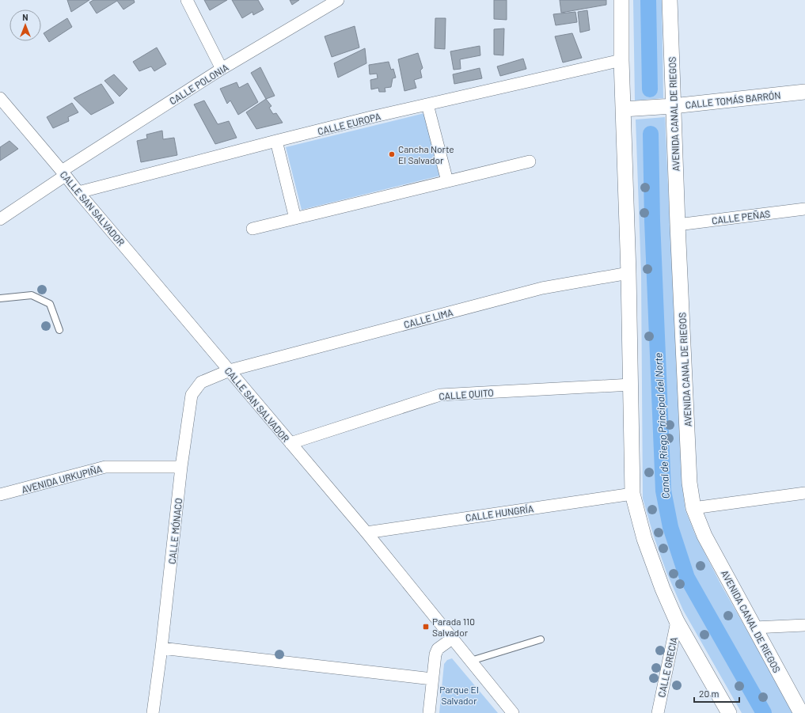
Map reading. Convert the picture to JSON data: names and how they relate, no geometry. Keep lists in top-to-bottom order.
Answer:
{
  "streets": {
    "street": [
      "CALLE POLONIA",
      "CALLE TOMÁS BARRÓN",
      "AVENIDA CANAL DE RIEGOS",
      "CALLE EUROPA",
      "CALLE SAN SALVADOR",
      "CALLE PEÑAS",
      "CALLE LIMA",
      "CALLE QUITO",
      "AVENIDA URKUPIÑA",
      "CALLE HUNGRÍA",
      "CALLE MÓNACO",
      "CALLE GRECIA"
    ]
  },
  "crossings": [
    ["CALLE POLONIA", "CALLE SAN SALVADOR"],
    ["CALLE TOMÁS BARRÓN", "AVENIDA CANAL DE RIEGOS"],
    ["AVENIDA CANAL DE RIEGOS", "CALLE PEÑAS"],
    ["CALLE EUROPA", "CALLE SAN SALVADOR"],
    ["CALLE SAN SALVADOR", "CALLE LIMA"],
    ["CALLE SAN SALVADOR", "CALLE QUITO"],
    ["CALLE SAN SALVADOR", "CALLE HUNGRÍA"],
    ["CALLE SAN SALVADOR", "CALLE MÓNACO"],
    ["CALLE LIMA", "CALLE MÓNACO"],
    ["AVENIDA URKUPIÑA", "CALLE MÓNACO"]
  ],
  "water": ["Canal de Riego Principal del Norte"],
  "parks": ["Parque El Salvador"],
  "places": {
    "other": ["Cancha Norte El Salvador"],
    "transit": ["Parada 110 Salvador"]
  },
  "scale_bar": "20 m",
  "north": "top"
}
